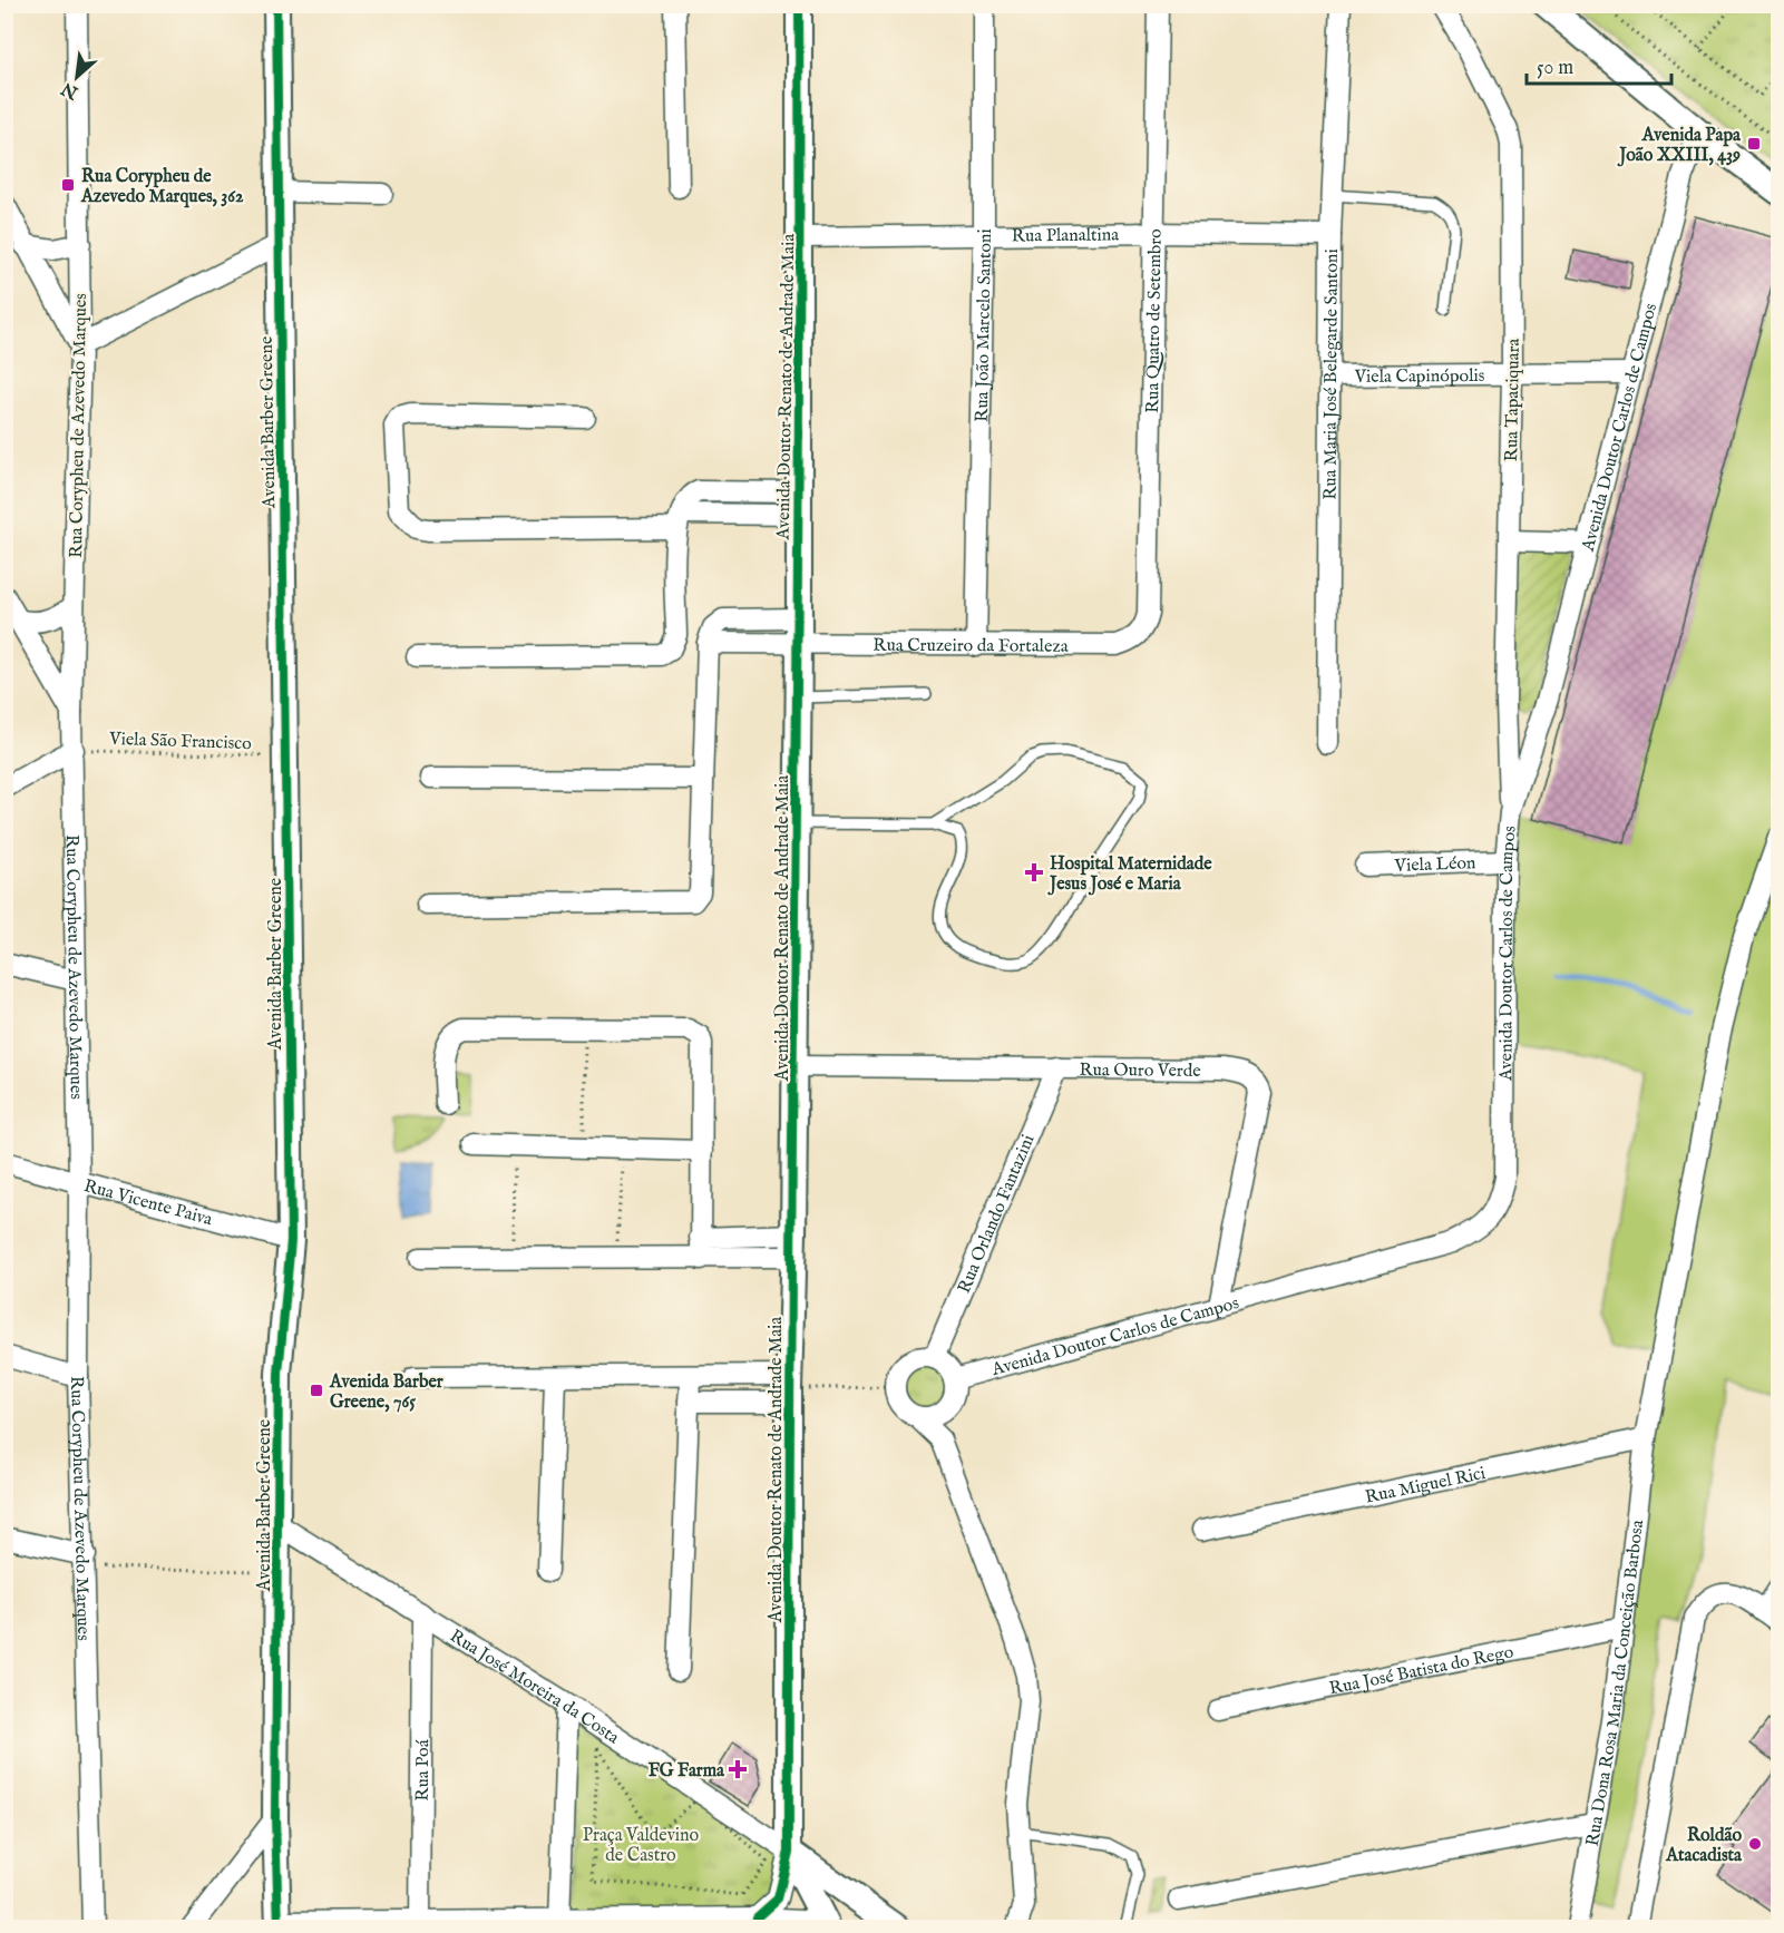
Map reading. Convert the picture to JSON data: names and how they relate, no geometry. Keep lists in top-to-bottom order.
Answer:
{
  "streets": {
    "street": [
      "Rua Planaltina",
      "Rua Quatro de Setembro",
      "Rua João Marcelo Santoni",
      "Rua Maria José Belegarde Santoni",
      "Viela Capinópolis",
      "Avenida Doutor Renato de Andrade Maia",
      "Rua Tapaciquara",
      "Avenida Barber Greene",
      "Rua Corypheu de Azevedo Marques",
      "Avenida Doutor Carlos de Campos",
      "Rua Cruzeiro da Fortaleza",
      "Viela Léon",
      "Rua Ouro Verde",
      "Rua Vicente Paiva",
      "Rua Orlando Fantazini",
      "Rua Miguel Rici",
      "Rua José Batista do Rego",
      "Rua Dona Rosa Maria da Conceição Barbosa",
      "Rua José Moreira da Costa",
      "Rua Poá"
    ],
    "path": ["Viela São Francisco"]
  },
  "crossings": [
    ["Rua Planaltina", "Rua Quatro de Setembro"],
    ["Rua Planaltina", "Rua João Marcelo Santoni"],
    ["Rua Planaltina", "Rua Maria José Belegarde Santoni"],
    ["Rua Planaltina", "Avenida Doutor Renato de Andrade Maia"],
    ["Rua Quatro de Setembro", "Rua Cruzeiro da Fortaleza"],
    ["Rua João Marcelo Santoni", "Rua Cruzeiro da Fortaleza"],
    ["Rua Maria José Belegarde Santoni", "Viela Capinópolis"],
    ["Viela Capinópolis", "Rua Tapaciquara"],
    ["Viela Capinópolis", "Avenida Doutor Carlos de Campos"],
    ["Avenida Doutor Renato de Andrade Maia", "Rua Cruzeiro da Fortaleza"],
    ["Avenida Doutor Renato de Andrade Maia", "Rua Ouro Verde"],
    ["Avenida Doutor Renato de Andrade Maia", "Rua José Moreira da Costa"],
    ["Rua Tapaciquara", "Avenida Doutor Carlos de Campos"],
    ["Avenida Barber Greene", "Viela São Francisco"],
    ["Avenida Barber Greene", "Rua Vicente Paiva"],
    ["Avenida Barber Greene", "Rua José Moreira da Costa"],
    ["Rua Corypheu de Azevedo Marques", "Viela São Francisco"],
    ["Rua Corypheu de Azevedo Marques", "Rua Vicente Paiva"],
    ["Avenida Doutor Carlos de Campos", "Viela Léon"],
    ["Avenida Doutor Carlos de Campos", "Rua Ouro Verde"],
    ["Avenida Doutor Carlos de Campos", "Rua Orlando Fantazini"],
    ["Rua Ouro Verde", "Rua Orlando Fantazini"],
    ["Rua Miguel Rici", "Rua Dona Rosa Maria da Conceição Barbosa"],
    ["Rua José Batista do Rego", "Rua Dona Rosa Maria da Conceição Barbosa"],
    ["Rua José Moreira da Costa", "Rua Poá"]
  ],
  "parks": ["Praça Valdevino de Castro"],
  "places": {
    "transit": ["Avenida Papa João XXIII, 439", "Rua Corypheu de Azevedo Marques, 362", "Avenida Barber Greene, 765"],
    "health": ["Hospital Maternidade Jesus José e Maria", "FG Farma"],
    "other": ["Roldão Atacadista"]
  },
  "scale_bar": "50 m",
  "north": "bottom left"
}
